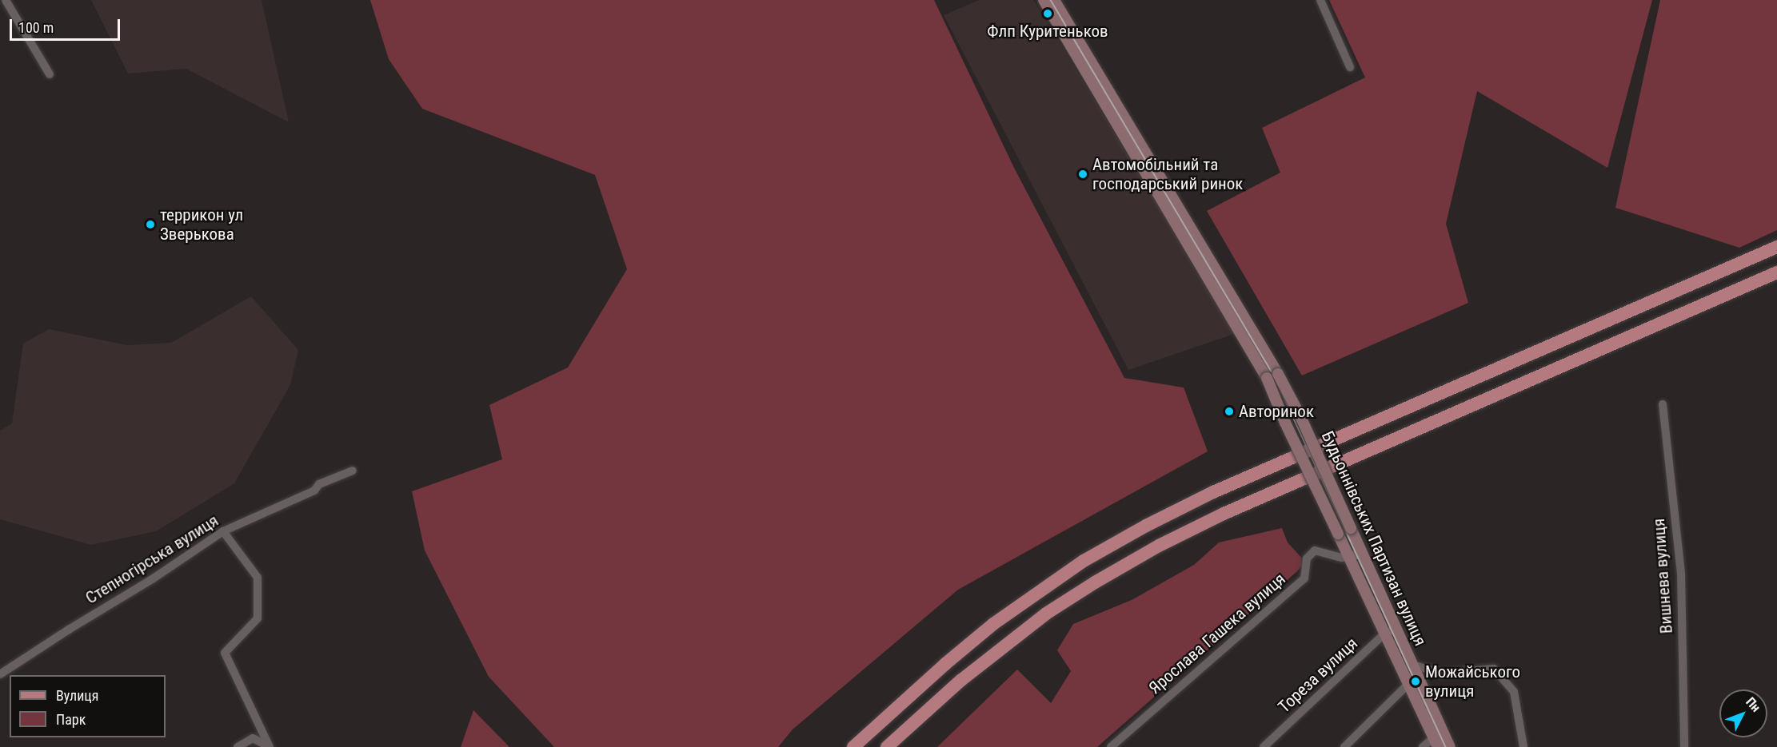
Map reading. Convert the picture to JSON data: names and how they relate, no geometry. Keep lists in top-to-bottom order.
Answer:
{
  "streets": {
    "main road": ["Будьоннівських Партизан вулиця"],
    "street": [
      "Степногірська вулиця",
      "Вишнева вулиця",
      "Ярослава Гашека вулиця",
      "Тореза вулиця"
    ]
  },
  "crossings": [
    ["Будьоннівських Партизан вулиця", "Ярослава Гашека вулиця"],
    ["Будьоннівських Партизан вулиця", "Тореза вулиця"]
  ],
  "places": [
    "Флп Куритеньков",
    "Автомобільний та господарський ринок",
    "террикон ул Зверькова",
    "Авторинок",
    "Можайського вулиця"
  ],
  "legend": ["Вулиця", "Парк"],
  "scale_bar": "100 m",
  "north": "top right"
}
